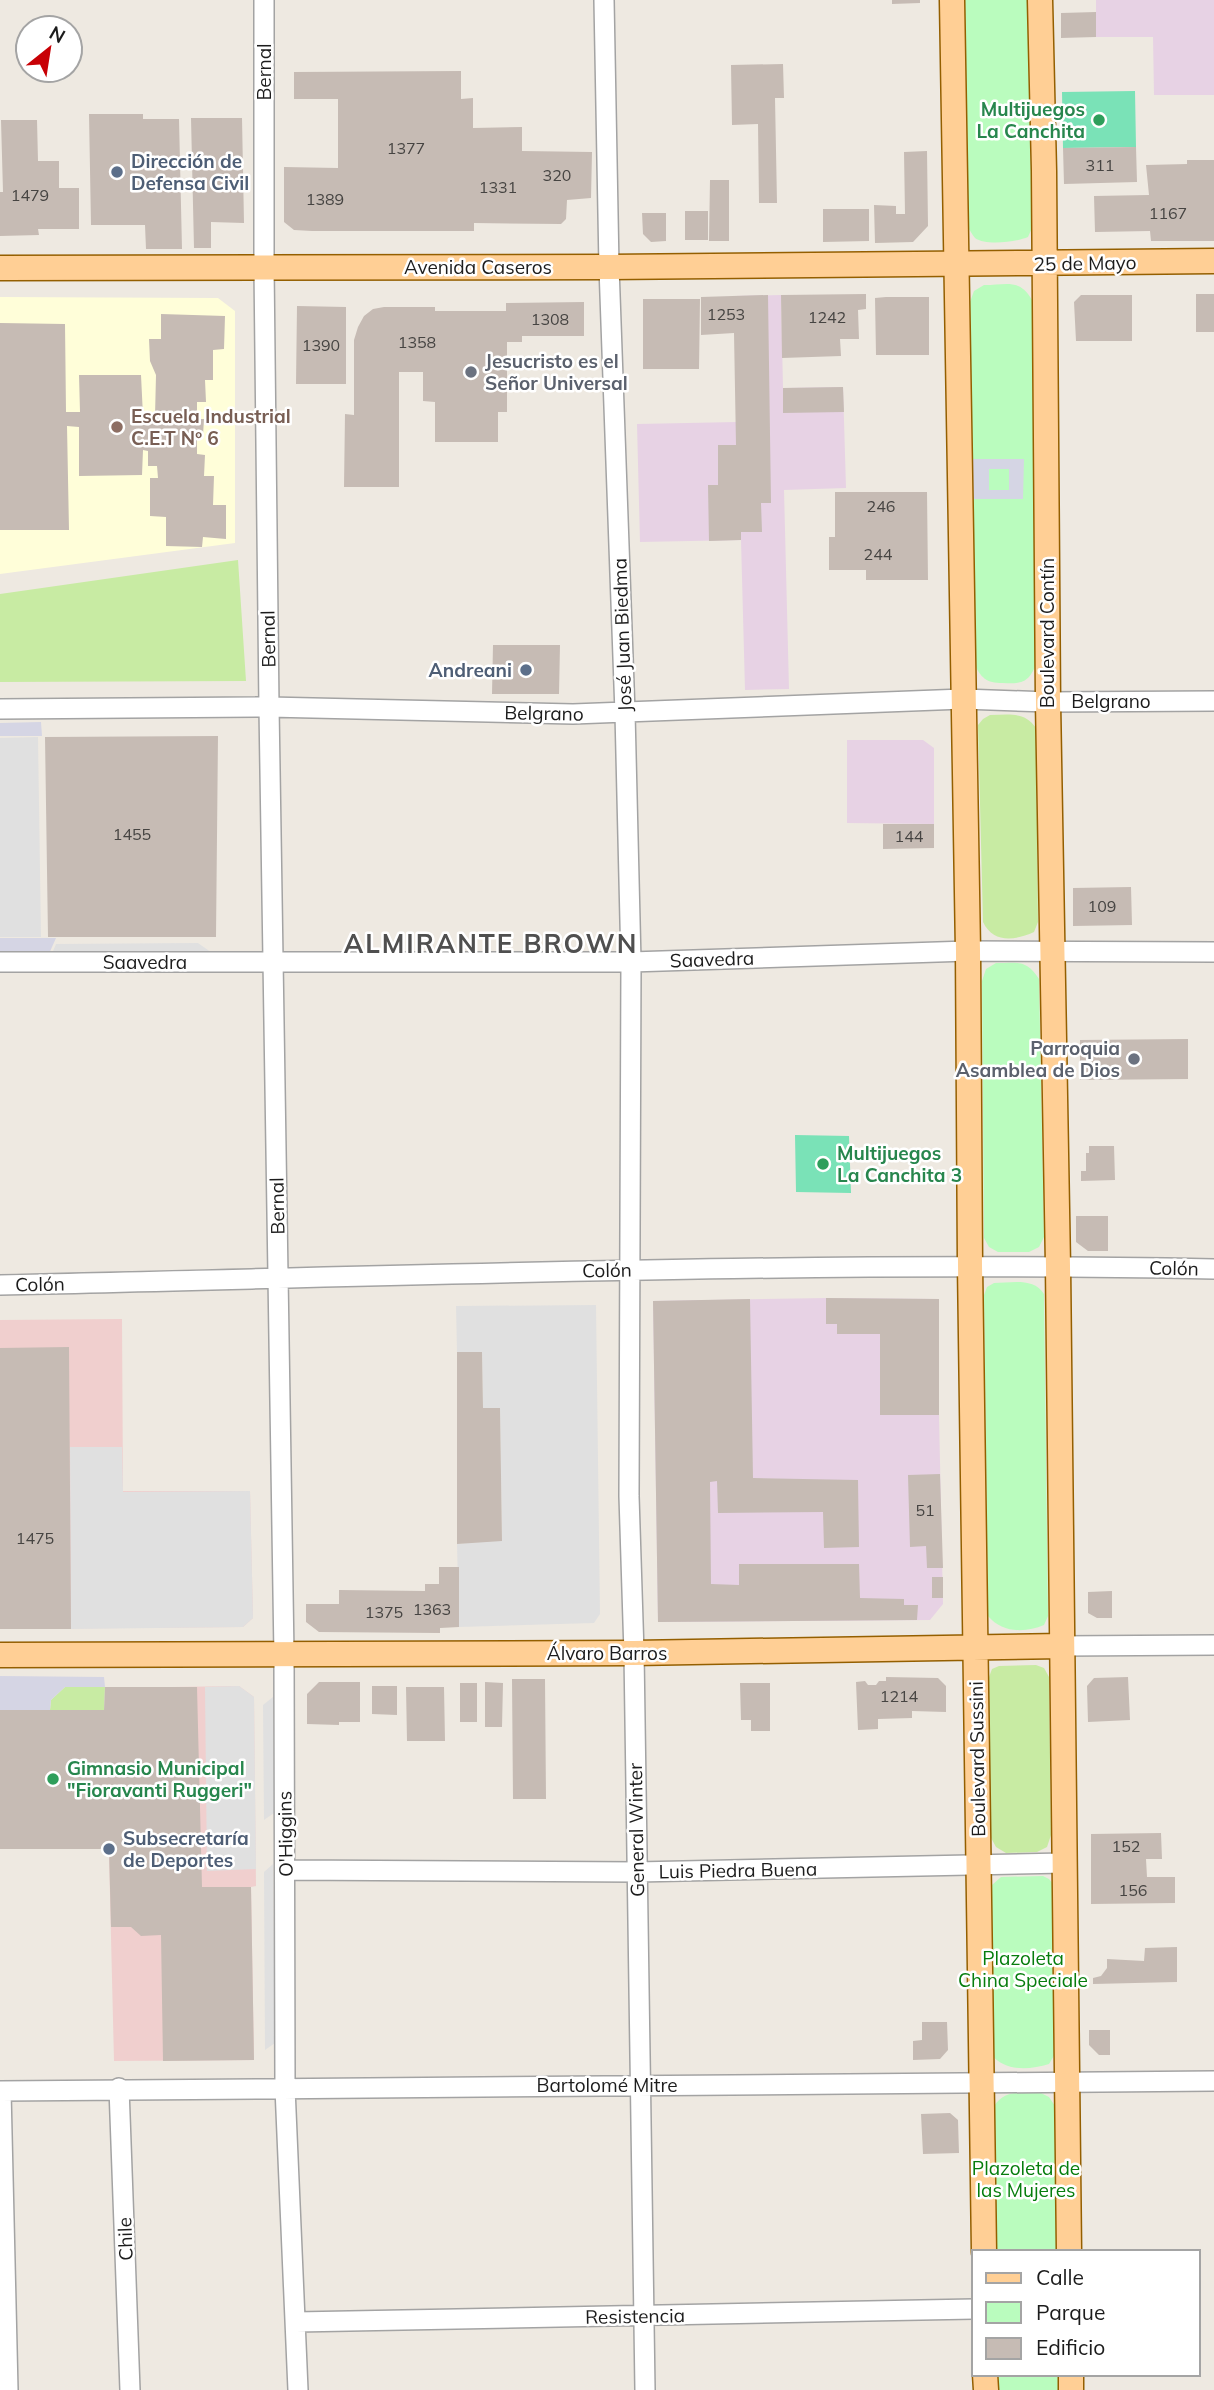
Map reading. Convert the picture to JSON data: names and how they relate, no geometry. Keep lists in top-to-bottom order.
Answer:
{
  "streets": {
    "main road": [
      "25 de Mayo",
      "Avenida Caseros",
      "Boulevard Contín",
      "Álvaro Barros",
      "Boulevard Sussini"
    ],
    "street": [
      "Bernal",
      "José Juan Biedma",
      "Belgrano",
      "Saavedra",
      "Colón",
      "General Winter",
      "O'Higgins",
      "Luis Piedra Buena",
      "Bartolomé Mitre",
      "Chile",
      "Resistencia"
    ]
  },
  "crossings": [
    ["Bernal", "Avenida Caseros"],
    ["Bernal", "Belgrano"],
    ["Bernal", "Saavedra"],
    ["Bernal", "Colón"],
    ["Bernal", "O'Higgins"],
    ["25 de Mayo", "Avenida Caseros"],
    ["25 de Mayo", "Boulevard Contín"],
    ["Avenida Caseros", "José Juan Biedma"],
    ["Boulevard Contín", "Belgrano"],
    ["Boulevard Contín", "Saavedra"],
    ["Boulevard Contín", "Colón"],
    ["José Juan Biedma", "Belgrano"],
    ["José Juan Biedma", "Saavedra"],
    ["José Juan Biedma", "Colón"],
    ["José Juan Biedma", "General Winter"],
    ["Colón", "Boulevard Sussini"],
    ["Colón", "General Winter"],
    ["Colón", "O'Higgins"],
    ["Álvaro Barros", "Boulevard Sussini"],
    ["Álvaro Barros", "General Winter"],
    ["Álvaro Barros", "O'Higgins"],
    ["Boulevard Sussini", "Luis Piedra Buena"],
    ["Boulevard Sussini", "Bartolomé Mitre"],
    ["General Winter", "Luis Piedra Buena"],
    ["General Winter", "Bartolomé Mitre"],
    ["General Winter", "Resistencia"],
    ["O'Higgins", "Luis Piedra Buena"],
    ["O'Higgins", "Bartolomé Mitre"],
    ["O'Higgins", "Resistencia"],
    ["Bartolomé Mitre", "Chile"]
  ],
  "districts": ["ALMIRANTE BROWN"],
  "parks": ["Plazoleta China Speciale", "Plazoleta de las Mujeres"],
  "places": [
    "Multijuegos La Canchita",
    "Dirección de Defensa Civil",
    "Jesucristo es el Señor Universal",
    "Escuela Industrial C.E.T Nº 6",
    "Andreani",
    "Parroquia Asamblea de Dios",
    "Multijuegos La Canchita 3",
    "Gimnasio Municipal \"Fioravanti Ruggeri\"",
    "Subsecretaría de Deportes"
  ],
  "house_numbers": [
    "1377",
    "311",
    "320",
    "1331",
    "1479",
    "1389",
    "1167",
    "1253",
    "1242",
    "1308",
    "1358",
    "1390",
    "246",
    "244",
    "1455",
    "144",
    "109",
    "51",
    "1475",
    "1363",
    "1375",
    "1214",
    "152",
    "156"
  ],
  "legend": ["Calle", "Parque", "Edificio"],
  "north": "top right"
}
